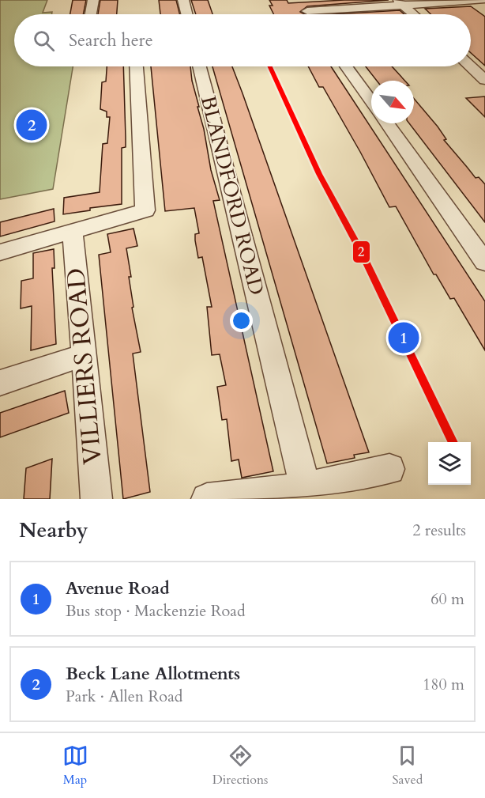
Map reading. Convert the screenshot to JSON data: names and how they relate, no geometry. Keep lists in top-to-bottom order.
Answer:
{
  "streets": {
    "street": ["BLANDFORD ROAD", "VILLIERS ROAD"]
  },
  "lines": ["tram line 2"],
  "north": "bottom right",
  "page": {
    "search": "Search here",
    "pins": ["2", "1"],
    "heading": ["Nearby", "2 results"],
    "list": [
      {
        "mark": "1",
        "name": "Avenue Road",
        "note": "Bus stop · Mackenzie Road",
        "value": "60 m"
      },
      {
        "mark": "2",
        "name": "Beck Lane Allotments",
        "note": "Park · Allen Road",
        "value": "180 m"
      }
    ],
    "nav": ["Map", "Directions", "Saved"]
  }
}
